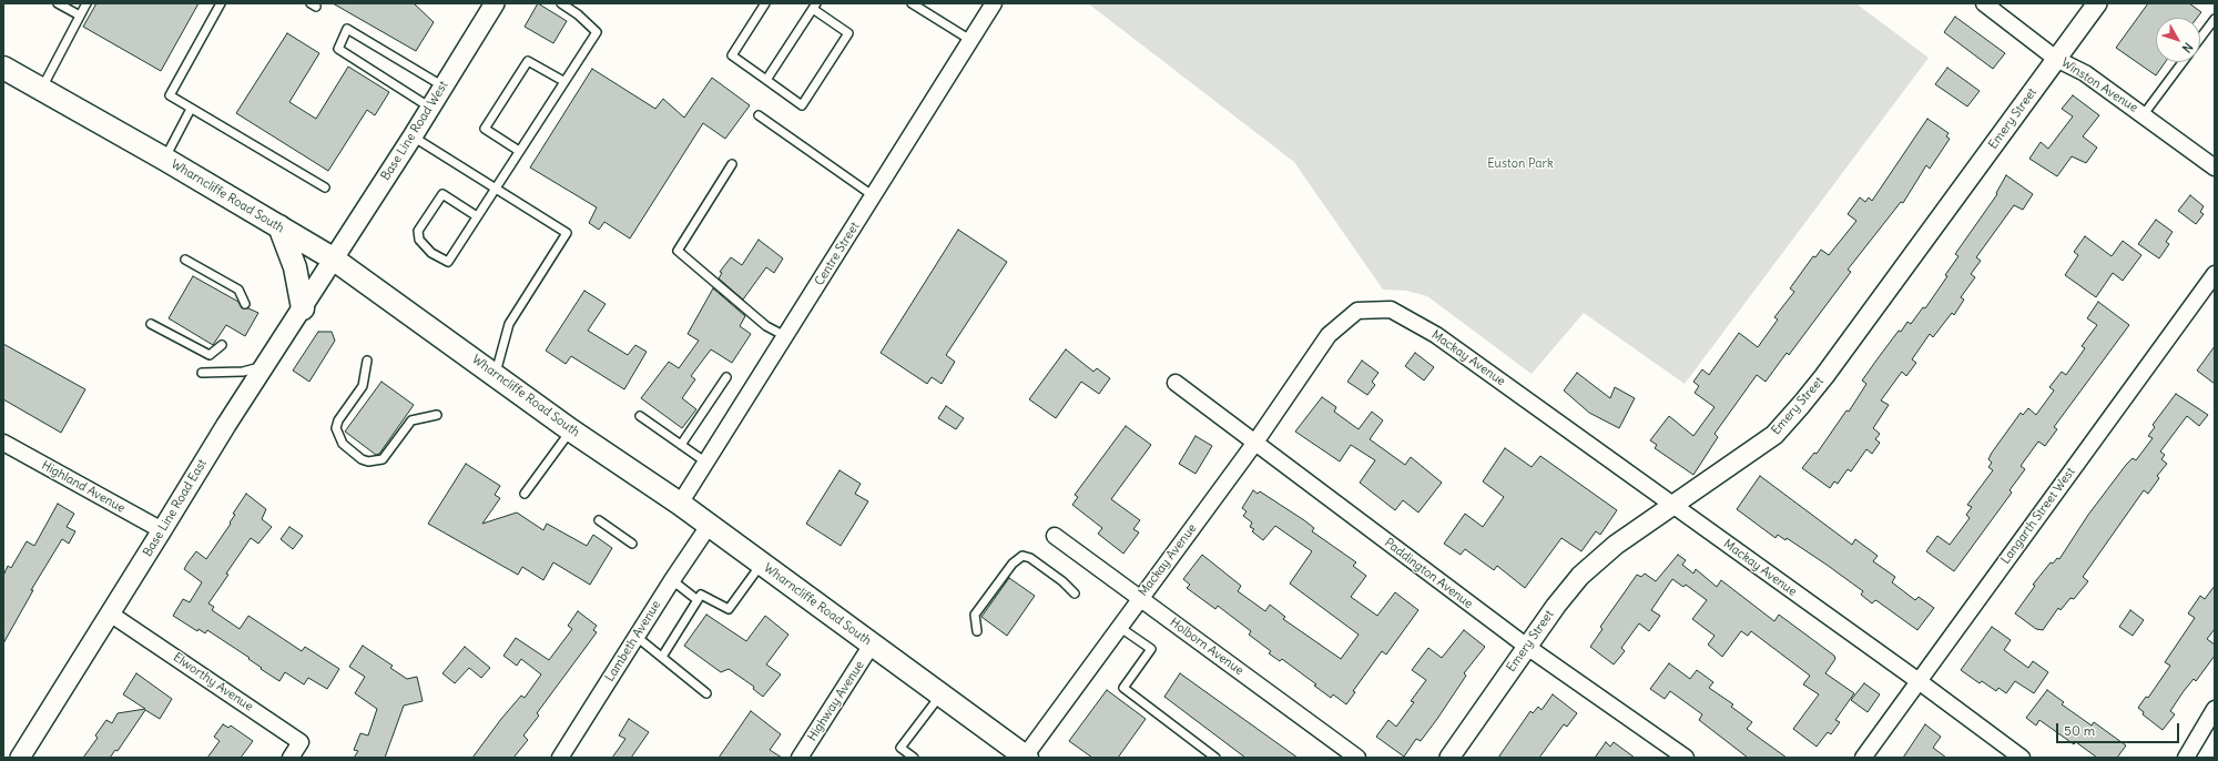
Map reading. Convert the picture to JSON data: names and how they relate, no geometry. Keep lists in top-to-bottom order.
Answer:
{
  "streets": {
    "main road": ["Wharncliffe Road South"],
    "street": [
      "Winston Avenue",
      "Emery Street",
      "Base Line Road West",
      "Centre Street",
      "Mackay Avenue",
      "Highland Avenue",
      "Base Line Road East",
      "Langarth Street West",
      "Paddington Avenue",
      "Lambeth Avenue",
      "Holborn Avenue",
      "Elworthy Avenue",
      "Highway Avenue"
    ]
  },
  "crossings": [
    ["Winston Avenue", "Emery Street"],
    ["Emery Street", "Mackay Avenue"],
    ["Emery Street", "Paddington Avenue"],
    ["Base Line Road West", "Wharncliffe Road South"],
    ["Base Line Road West", "Base Line Road East"],
    ["Wharncliffe Road South", "Centre Street"],
    ["Wharncliffe Road South", "Mackay Avenue"],
    ["Wharncliffe Road South", "Base Line Road East"],
    ["Wharncliffe Road South", "Lambeth Avenue"],
    ["Wharncliffe Road South", "Highway Avenue"],
    ["Mackay Avenue", "Langarth Street West"],
    ["Mackay Avenue", "Paddington Avenue"],
    ["Mackay Avenue", "Holborn Avenue"],
    ["Highland Avenue", "Base Line Road East"],
    ["Base Line Road East", "Elworthy Avenue"]
  ],
  "parks": ["Euston Park"],
  "scale_bar": "50 m",
  "north": "bottom right"
}
